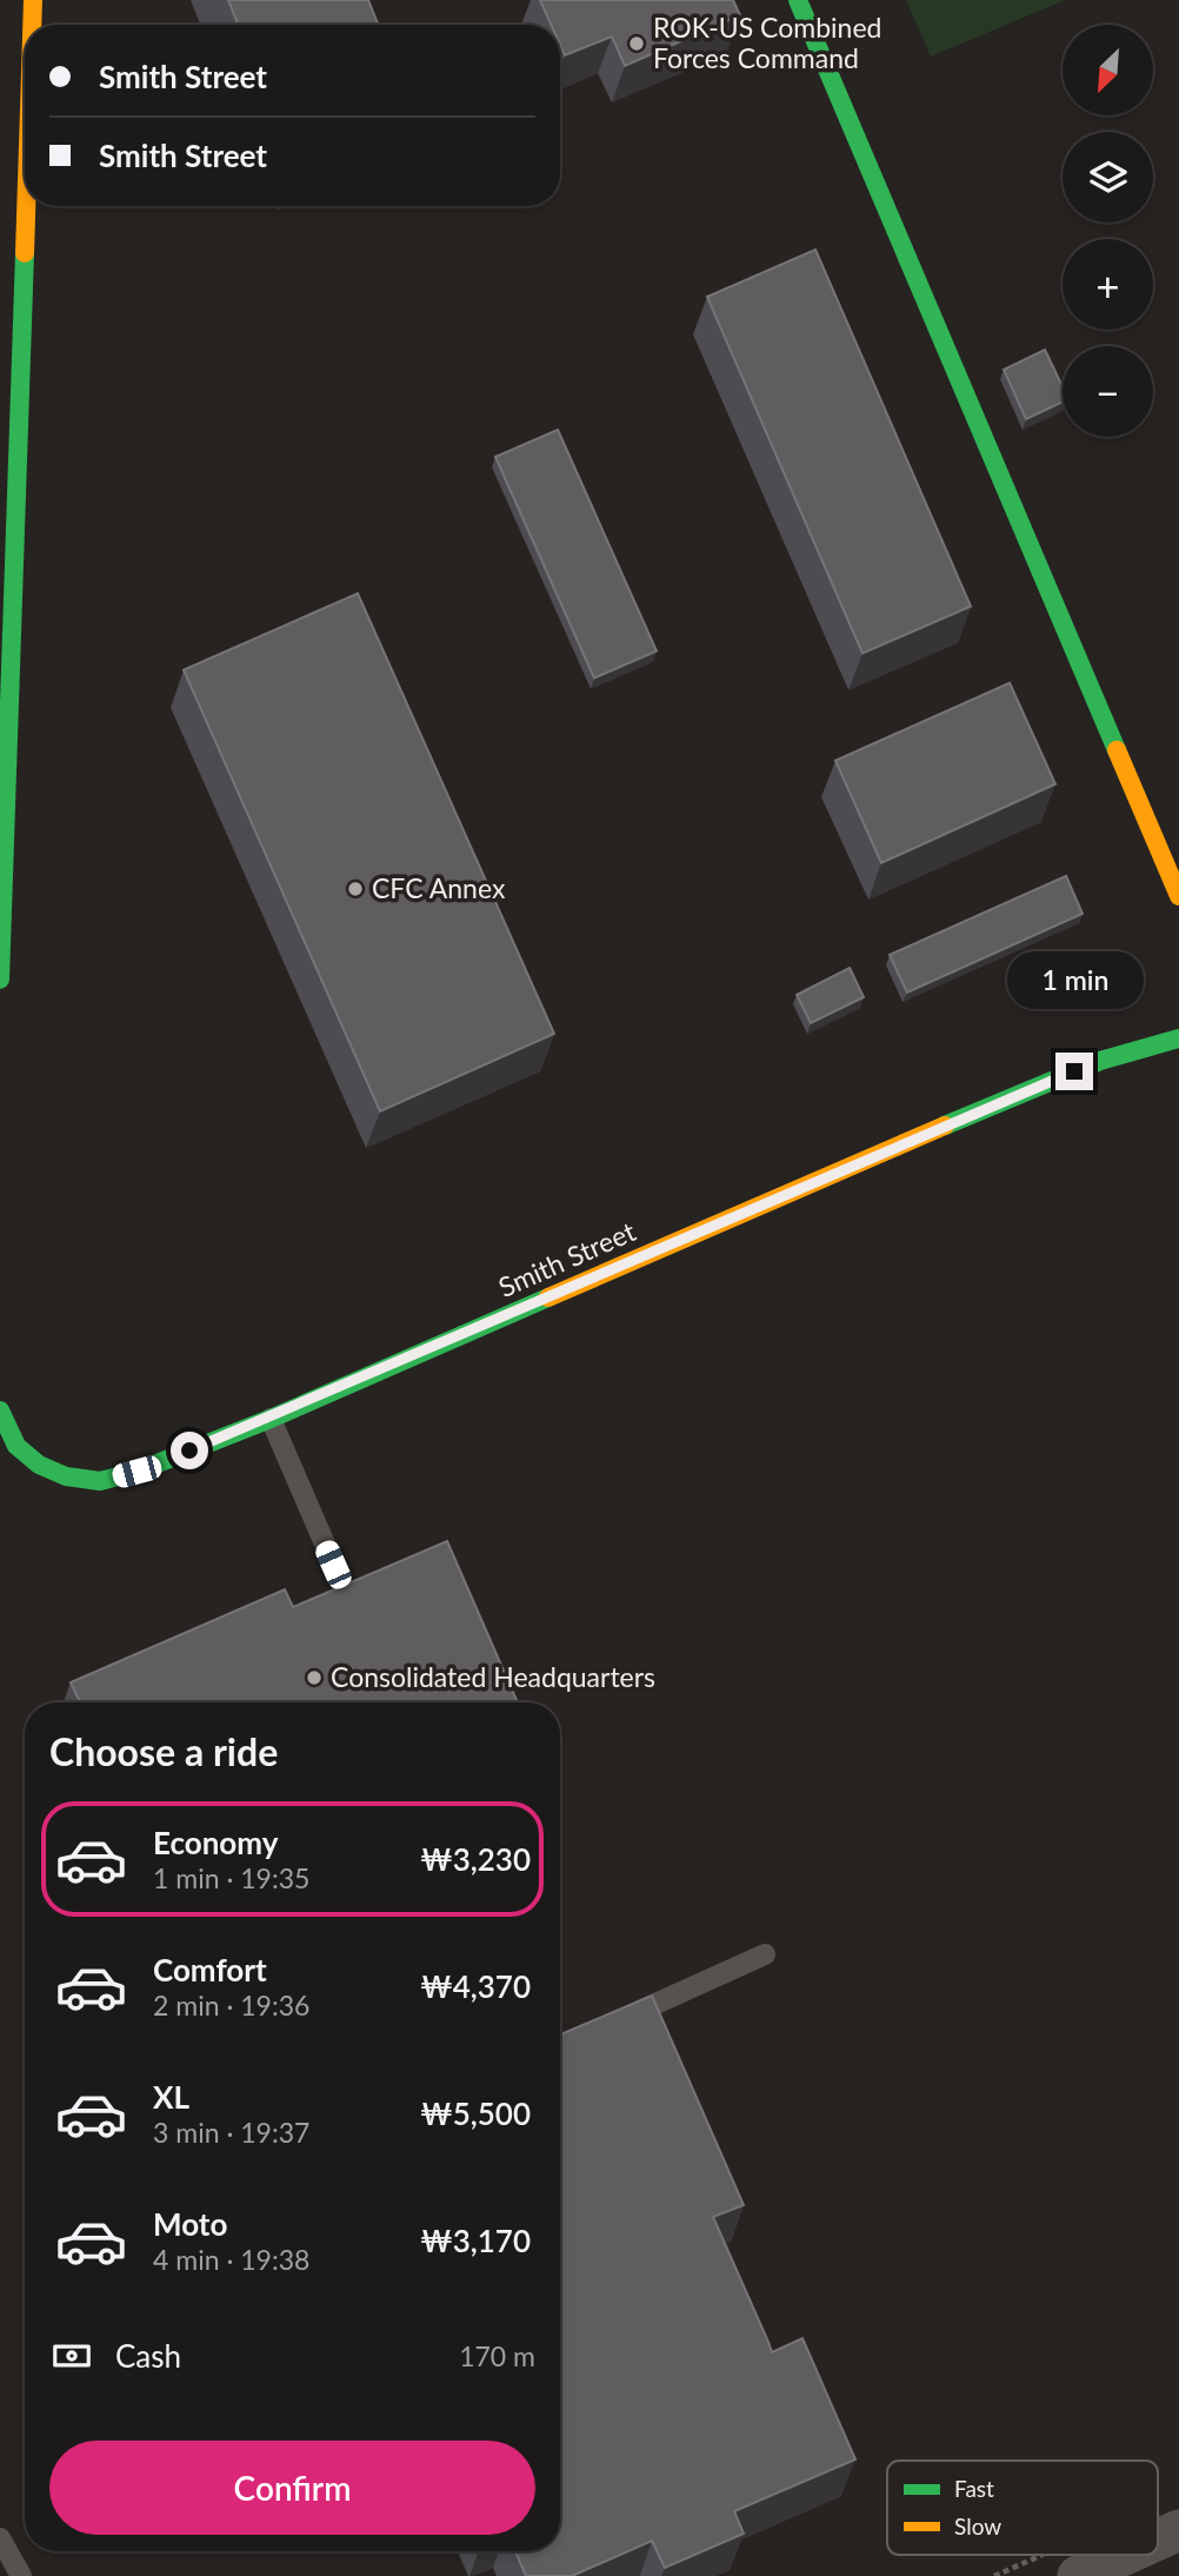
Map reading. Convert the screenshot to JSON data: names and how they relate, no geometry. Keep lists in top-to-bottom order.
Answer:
{
  "streets": {
    "street": ["Smith Street"]
  },
  "places": ["ROK-US Combined Forces Command", "CFC Annex", "Consolidated Headquarters"],
  "legend": ["Fast", "Slow"],
  "north": "bottom left",
  "page": {
    "map_buttons": ["+", "−"],
    "banner": ["Smith Street", "Smith Street"],
    "bubble": "1 min",
    "heading": "Choose a ride",
    "list": [
      {
        "name": "Economy",
        "note": "1 min · 19:35",
        "value": "₩3,230"
      },
      {
        "name": "Comfort",
        "note": "2 min · 19:36",
        "value": "₩4,370"
      },
      {
        "name": "XL",
        "note": "3 min · 19:37",
        "value": "₩5,500"
      },
      {
        "name": "Moto",
        "note": "4 min · 19:38",
        "value": "₩3,170"
      }
    ],
    "pay": ["Cash", "170 m"],
    "buttons": "Confirm"
  }
}
